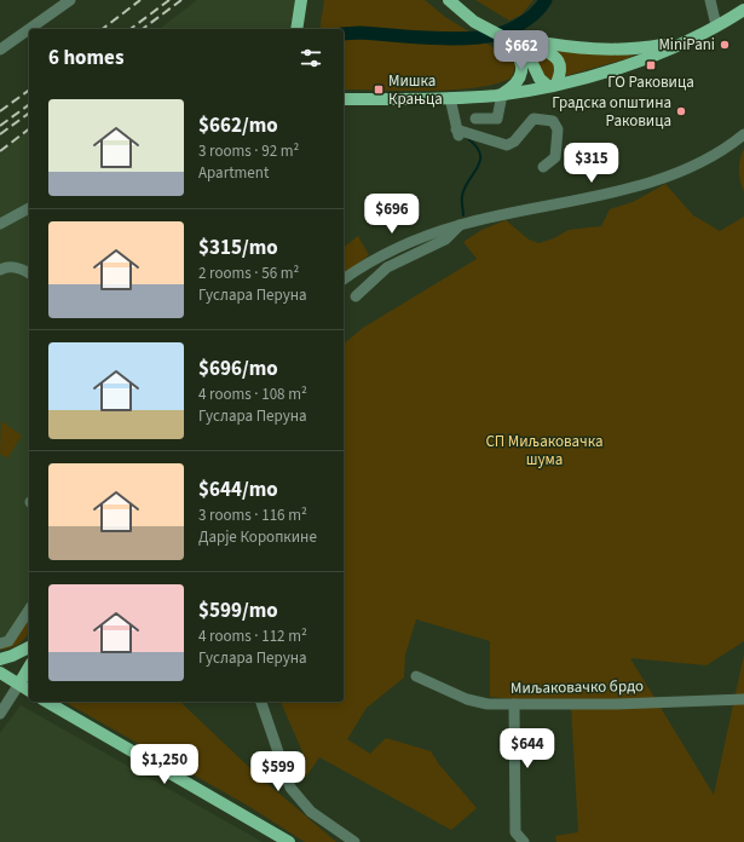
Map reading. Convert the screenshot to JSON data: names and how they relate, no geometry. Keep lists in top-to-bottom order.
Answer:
{
  "streets": {
    "street": ["Миљаковачко брдо"]
  },
  "parks": ["СП Миљаковачка шума"],
  "places": {
    "other": ["MiniPani", "Градска општина Раковица"],
    "transit": ["ГО Раковица", "Мишка Крањца"]
  },
  "page": {
    "heading": "6 homes",
    "price": [
      "$662",
      "$315",
      "$696",
      "$644",
      "$1,250",
      "$599"
    ],
    "list": [
      {
        "name": "$662/mo",
        "note": "3 rooms · 92 m² · Apartment"
      },
      {
        "name": "$315/mo",
        "note": "2 rooms · 56 m² · Гуслара Перуна"
      },
      {
        "name": "$696/mo",
        "note": "4 rooms · 108 m² · Гуслара Перуна"
      },
      {
        "name": "$644/mo",
        "note": "3 rooms · 116 m² · Дарје Коропкине"
      },
      {
        "name": "$599/mo",
        "note": "4 rooms · 112 m² · Гуслара Перуна"
      }
    ]
  }
}
